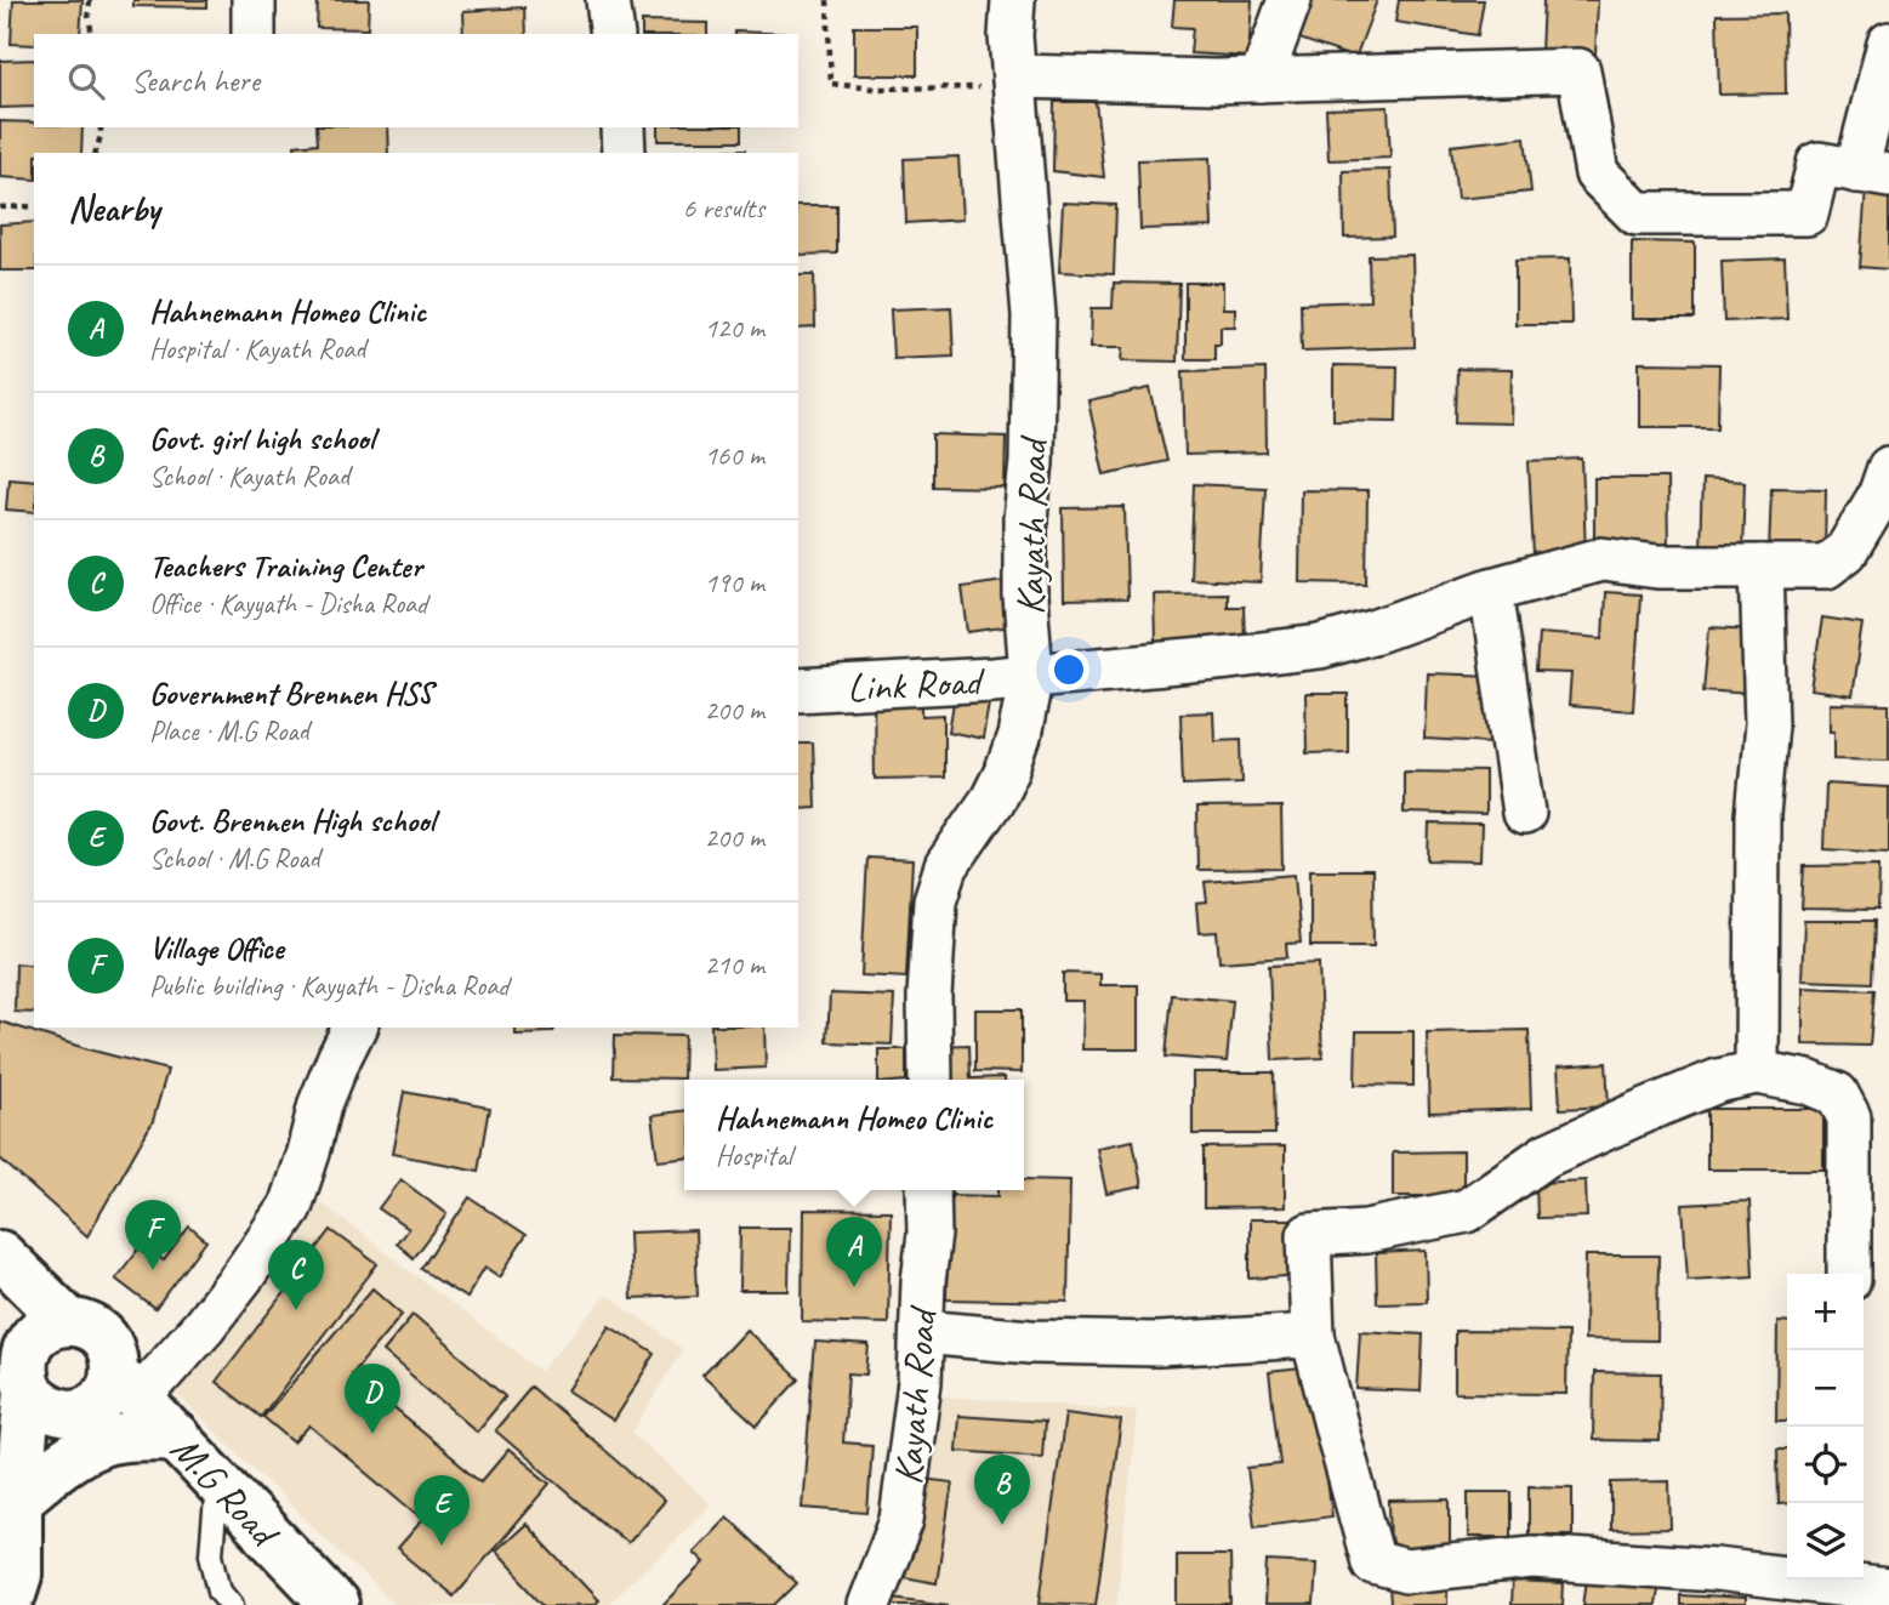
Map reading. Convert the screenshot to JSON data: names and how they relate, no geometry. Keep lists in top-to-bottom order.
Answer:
{
  "streets": {
    "main road": ["M.G Road"],
    "street": ["Kayath Road", "Link Road"]
  },
  "crossings": [
    ["Kayath Road", "Link Road"]
  ],
  "page": {
    "search": "Search here",
    "heading": ["Nearby", "6 results"],
    "list": [
      {
        "mark": "A",
        "name": "Hahnemann Homeo Clinic",
        "note": "Hospital · Kayath Road",
        "value": "120 m"
      },
      {
        "mark": "B",
        "name": "Govt. girl high school",
        "note": "School · Kayath Road",
        "value": "160 m"
      },
      {
        "mark": "C",
        "name": "Teachers Training Center",
        "note": "Office · Kayyath - Disha Road",
        "value": "190 m"
      },
      {
        "mark": "D",
        "name": "Government Brennen HSS",
        "note": "Place · M.G Road",
        "value": "200 m"
      },
      {
        "mark": "E",
        "name": "Govt. Brennen High school",
        "note": "School · M.G Road",
        "value": "200 m"
      },
      {
        "mark": "F",
        "name": "Village Office",
        "note": "Public building · Kayyath - Disha Road",
        "value": "210 m"
      }
    ],
    "popup": ["Hahnemann Homeo Clinic", "Hospital"],
    "pins": [
      "F",
      "A",
      "C",
      "D",
      "B",
      "E"
    ],
    "map_buttons": ["+", "−"]
  }
}
